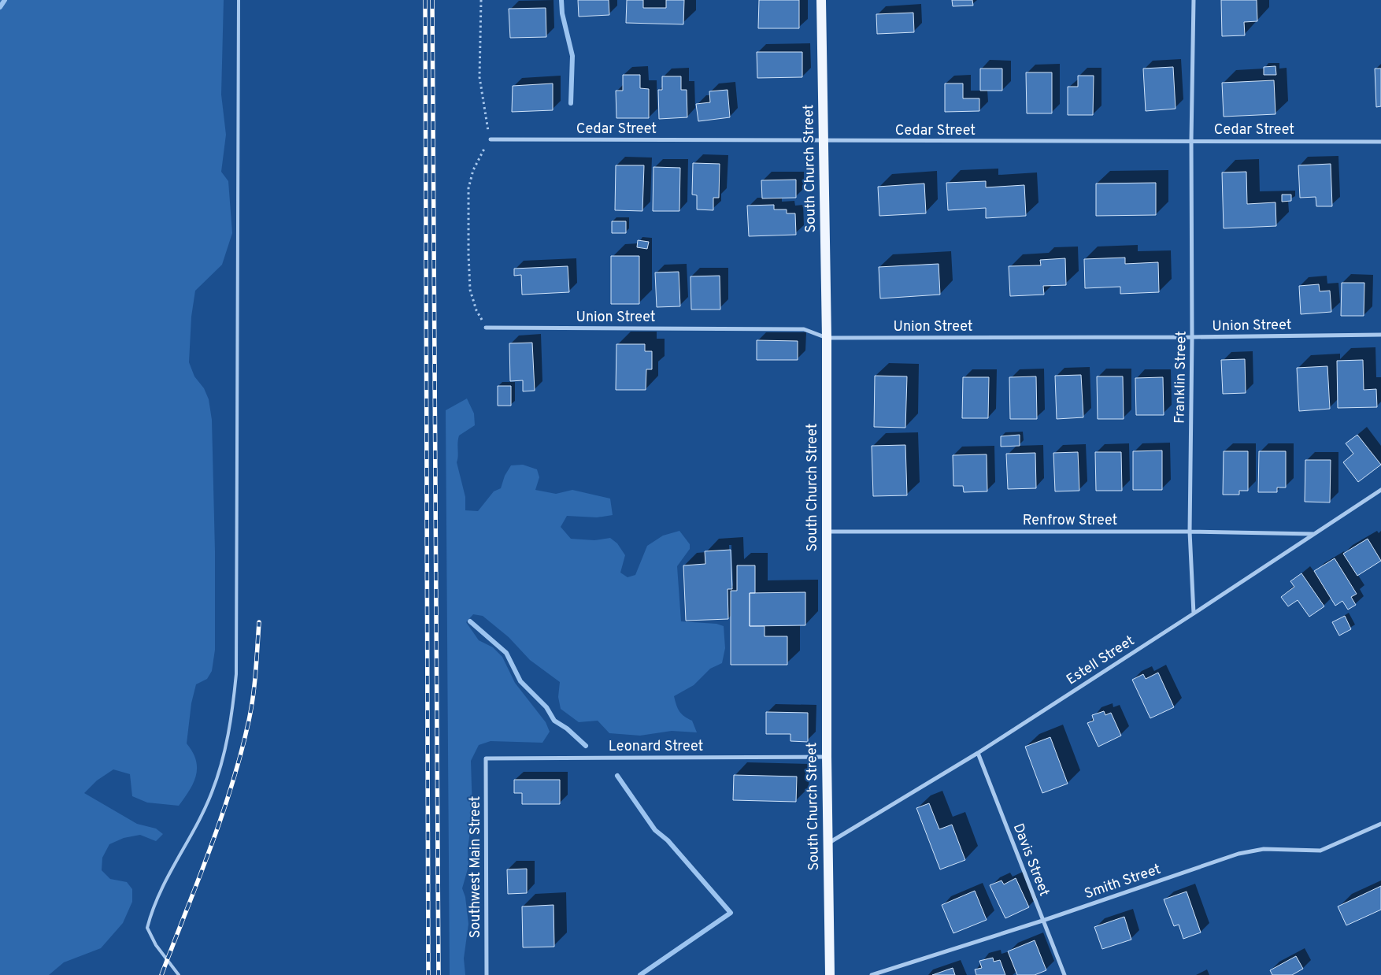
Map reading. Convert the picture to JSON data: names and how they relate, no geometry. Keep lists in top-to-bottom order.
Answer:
{
  "streets": {
    "main road": ["South Church Street"],
    "street": [
      "Cedar Street",
      "Union Street",
      "Franklin Street",
      "Renfrow Street",
      "Estell Street",
      "Leonard Street",
      "Davis Street",
      "Southwest Main Street",
      "Smith Street"
    ]
  },
  "crossings": [
    ["Cedar Street", "South Church Street"],
    ["Cedar Street", "Franklin Street"],
    ["South Church Street", "Union Street"],
    ["South Church Street", "Renfrow Street"],
    ["South Church Street", "Estell Street"],
    ["South Church Street", "Leonard Street"],
    ["Union Street", "Franklin Street"],
    ["Franklin Street", "Renfrow Street"],
    ["Franklin Street", "Estell Street"],
    ["Renfrow Street", "Estell Street"],
    ["Estell Street", "Davis Street"],
    ["Leonard Street", "Southwest Main Street"],
    ["Davis Street", "Smith Street"]
  ]
}
